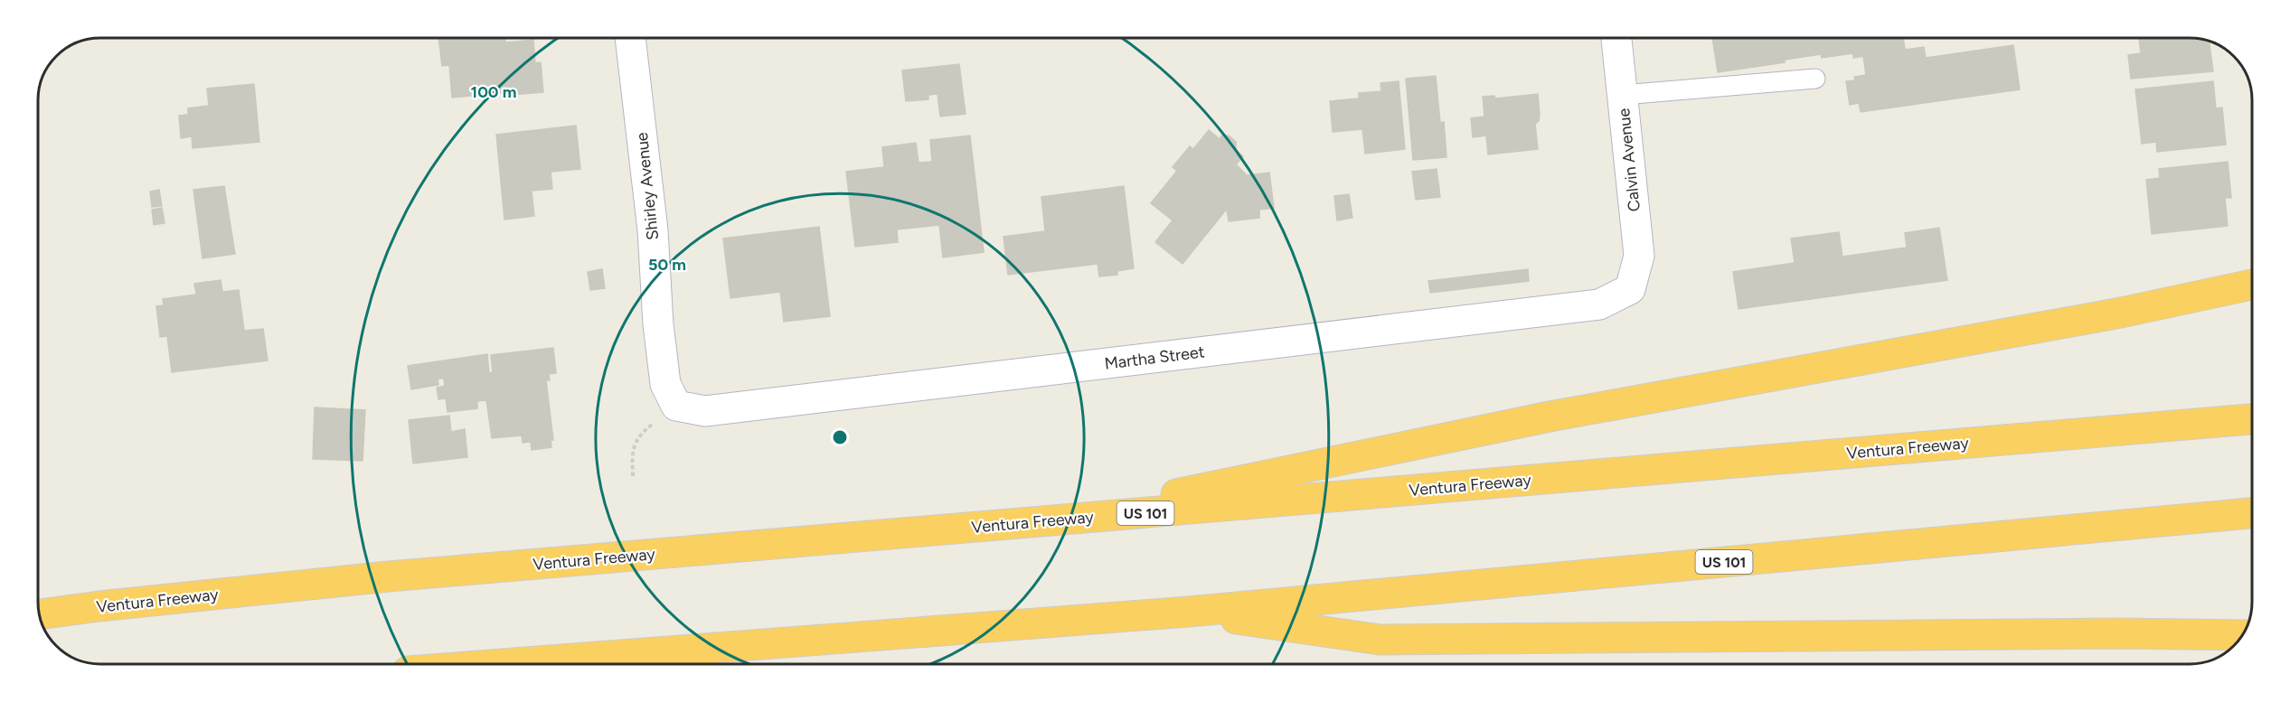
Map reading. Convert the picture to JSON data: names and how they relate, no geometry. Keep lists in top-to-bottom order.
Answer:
{
  "streets": {
    "highway": ["Ventura Freeway", "US 101"],
    "street": ["Calvin Avenue", "Shirley Avenue", "Martha Street"]
  },
  "crossings": [
    ["Calvin Avenue", "Martha Street"],
    ["Shirley Avenue", "Martha Street"]
  ],
  "rings": ["100 m", "50 m"]
}
